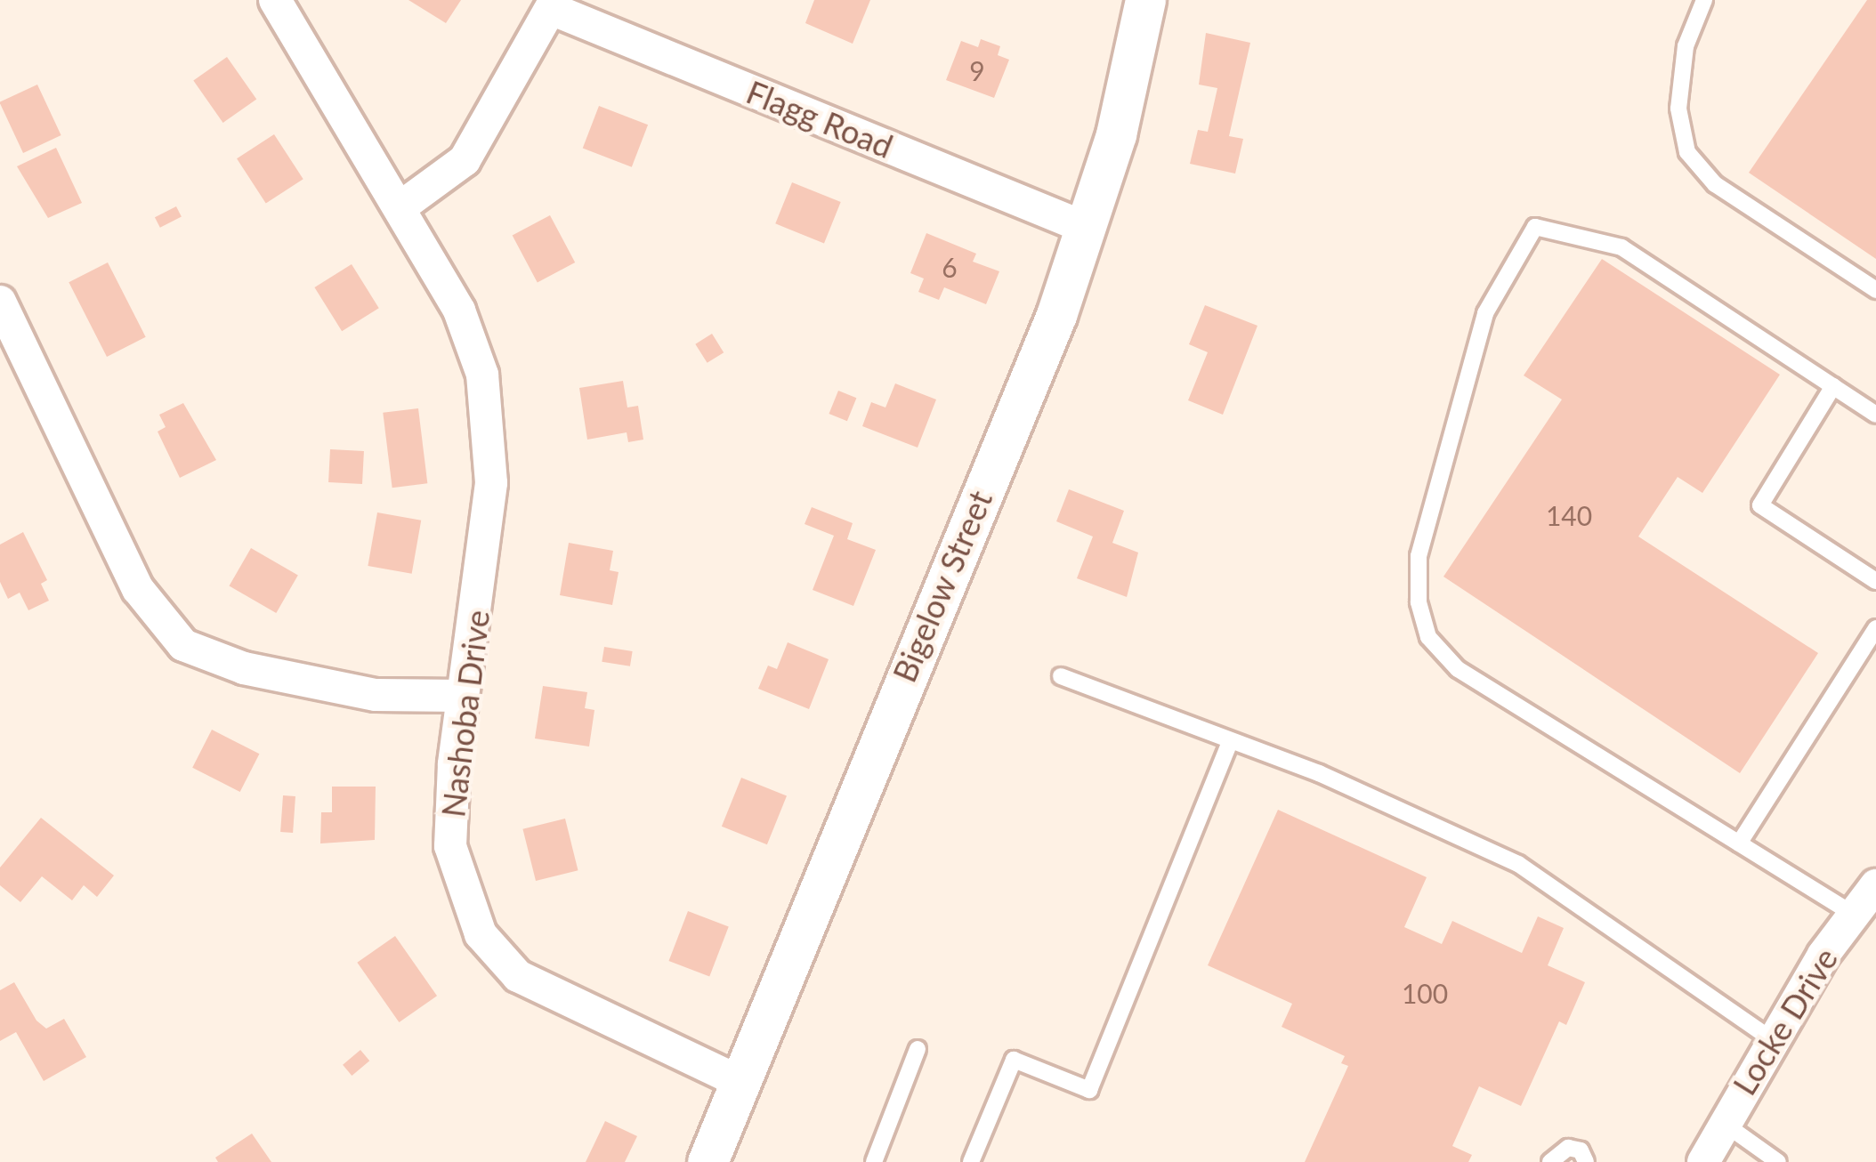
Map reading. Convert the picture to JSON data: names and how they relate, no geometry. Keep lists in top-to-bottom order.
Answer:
{
  "streets": {
    "street": [
      "Flagg Road",
      "Bigelow Street",
      "Nashoba Drive",
      "Locke Drive"
    ]
  },
  "crossings": [
    ["Flagg Road", "Bigelow Street"],
    ["Bigelow Street", "Nashoba Drive"]
  ],
  "house_numbers": [
    "9",
    "6",
    "140",
    "100"
  ]
}
